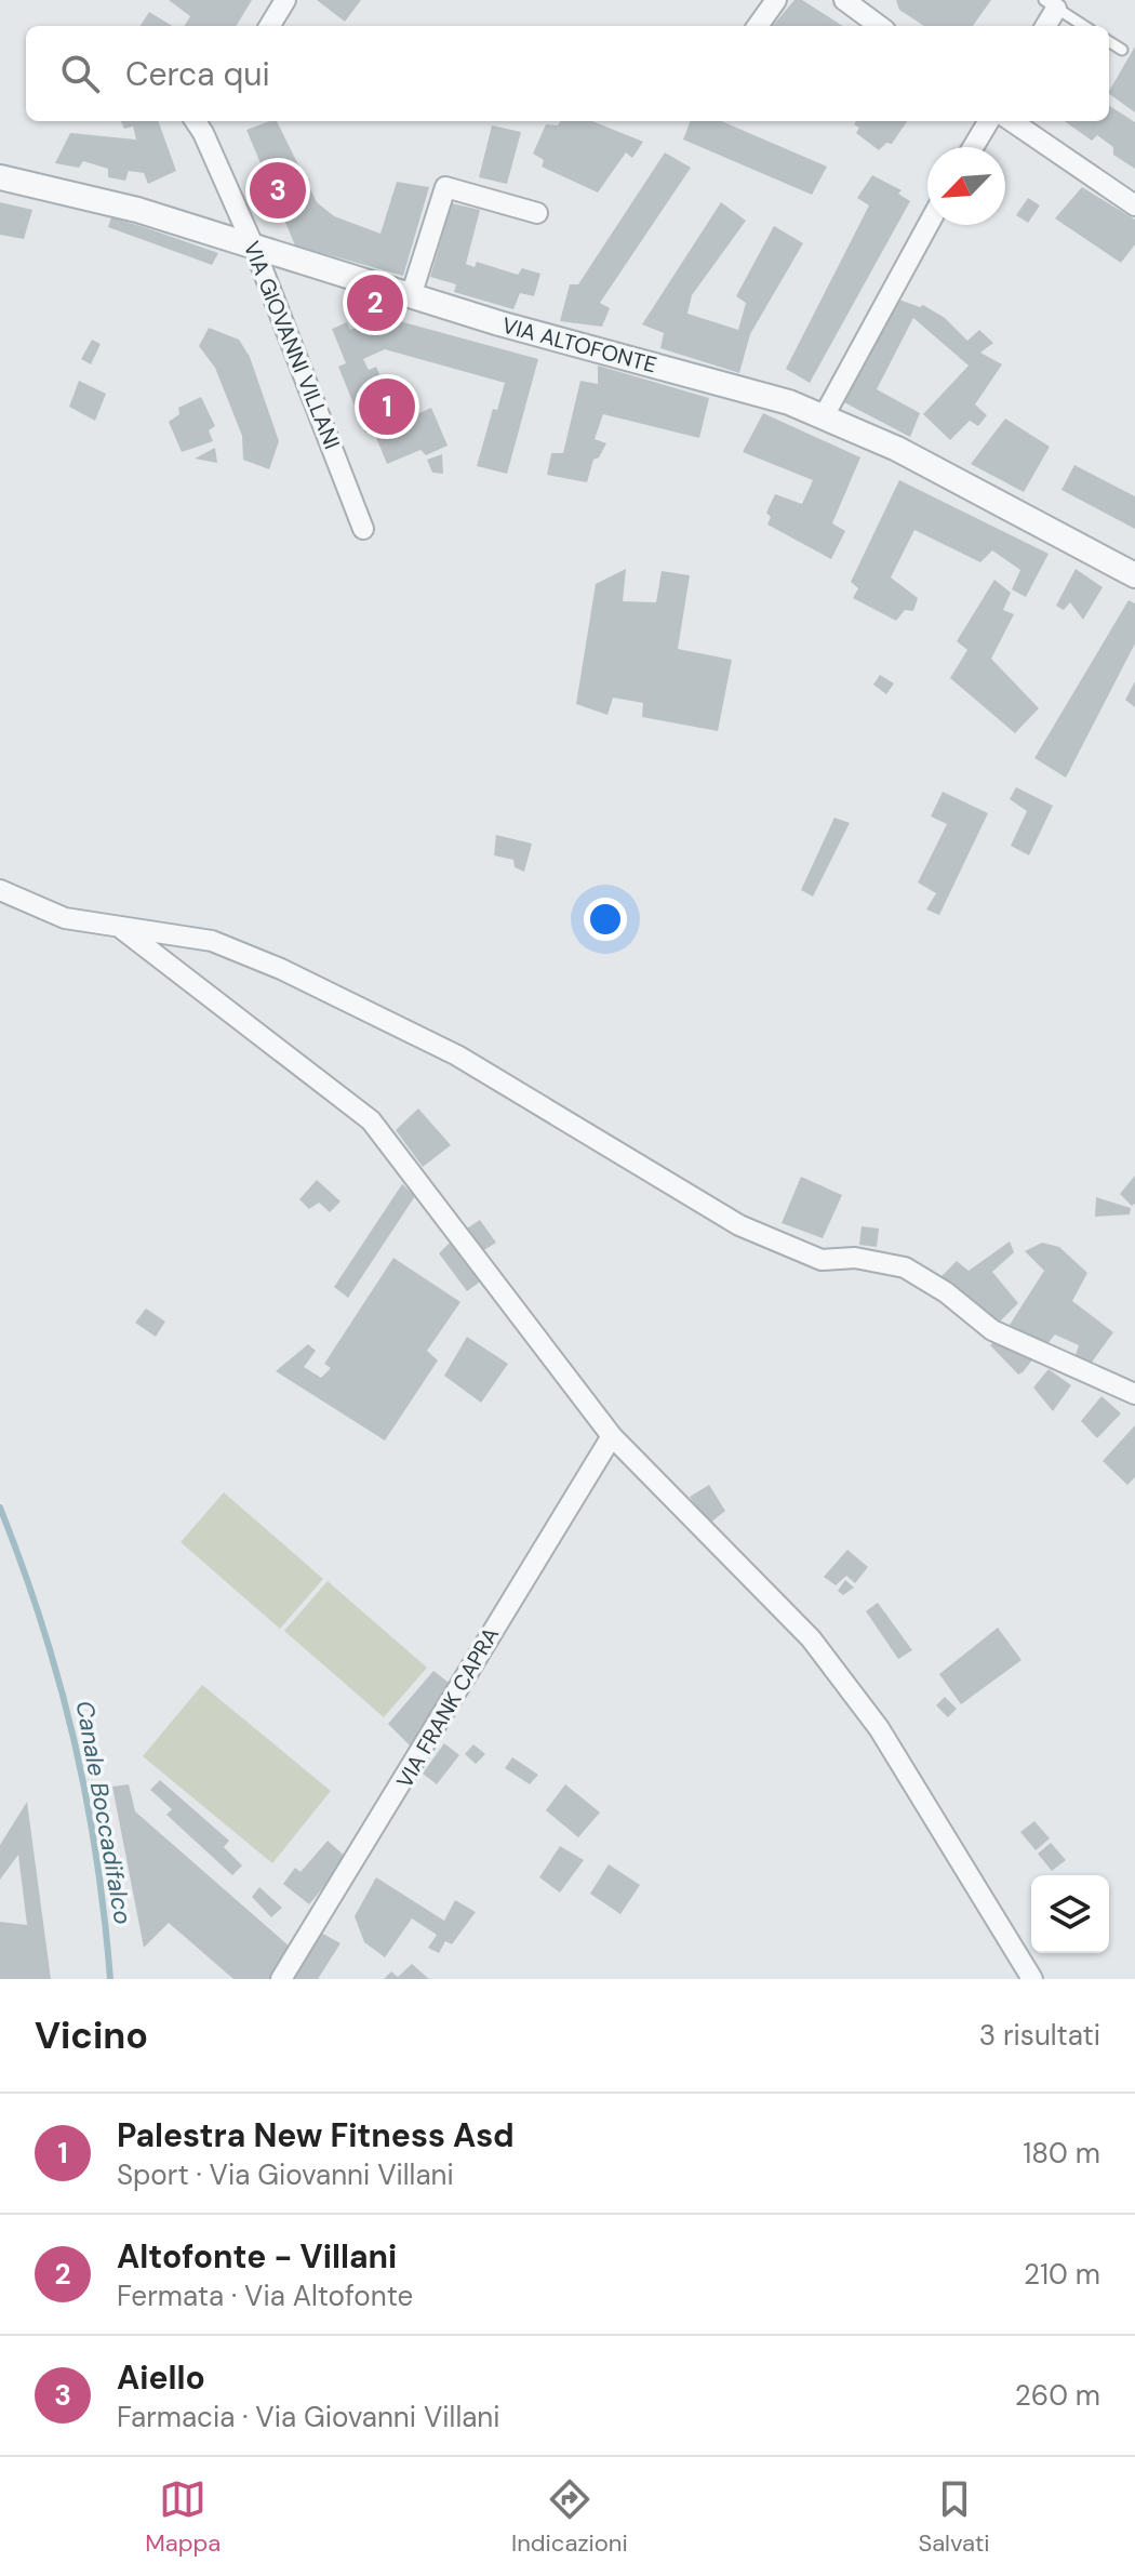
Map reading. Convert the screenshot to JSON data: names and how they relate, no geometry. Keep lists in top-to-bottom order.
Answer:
{
  "streets": {
    "street": ["VIA GIOVANNI VILLANI", "VIA ALTOFONTE", "VIA FRANK CAPRA"]
  },
  "crossings": [
    ["VIA GIOVANNI VILLANI", "VIA ALTOFONTE"]
  ],
  "water": ["Canale Boccadifalco"],
  "north": "bottom left",
  "page": {
    "search": "Cerca qui",
    "pins": ["3", "2", "1"],
    "heading": ["Vicino", "3 risultati"],
    "list": [
      {
        "mark": "1",
        "name": "Palestra New Fitness Asd",
        "note": "Sport · Via Giovanni Villani",
        "value": "180 m"
      },
      {
        "mark": "2",
        "name": "Altofonte - Villani",
        "note": "Fermata · Via Altofonte",
        "value": "210 m"
      },
      {
        "mark": "3",
        "name": "Aiello",
        "note": "Farmacia · Via Giovanni Villani",
        "value": "260 m"
      }
    ],
    "nav": ["Mappa", "Indicazioni", "Salvati"]
  }
}
